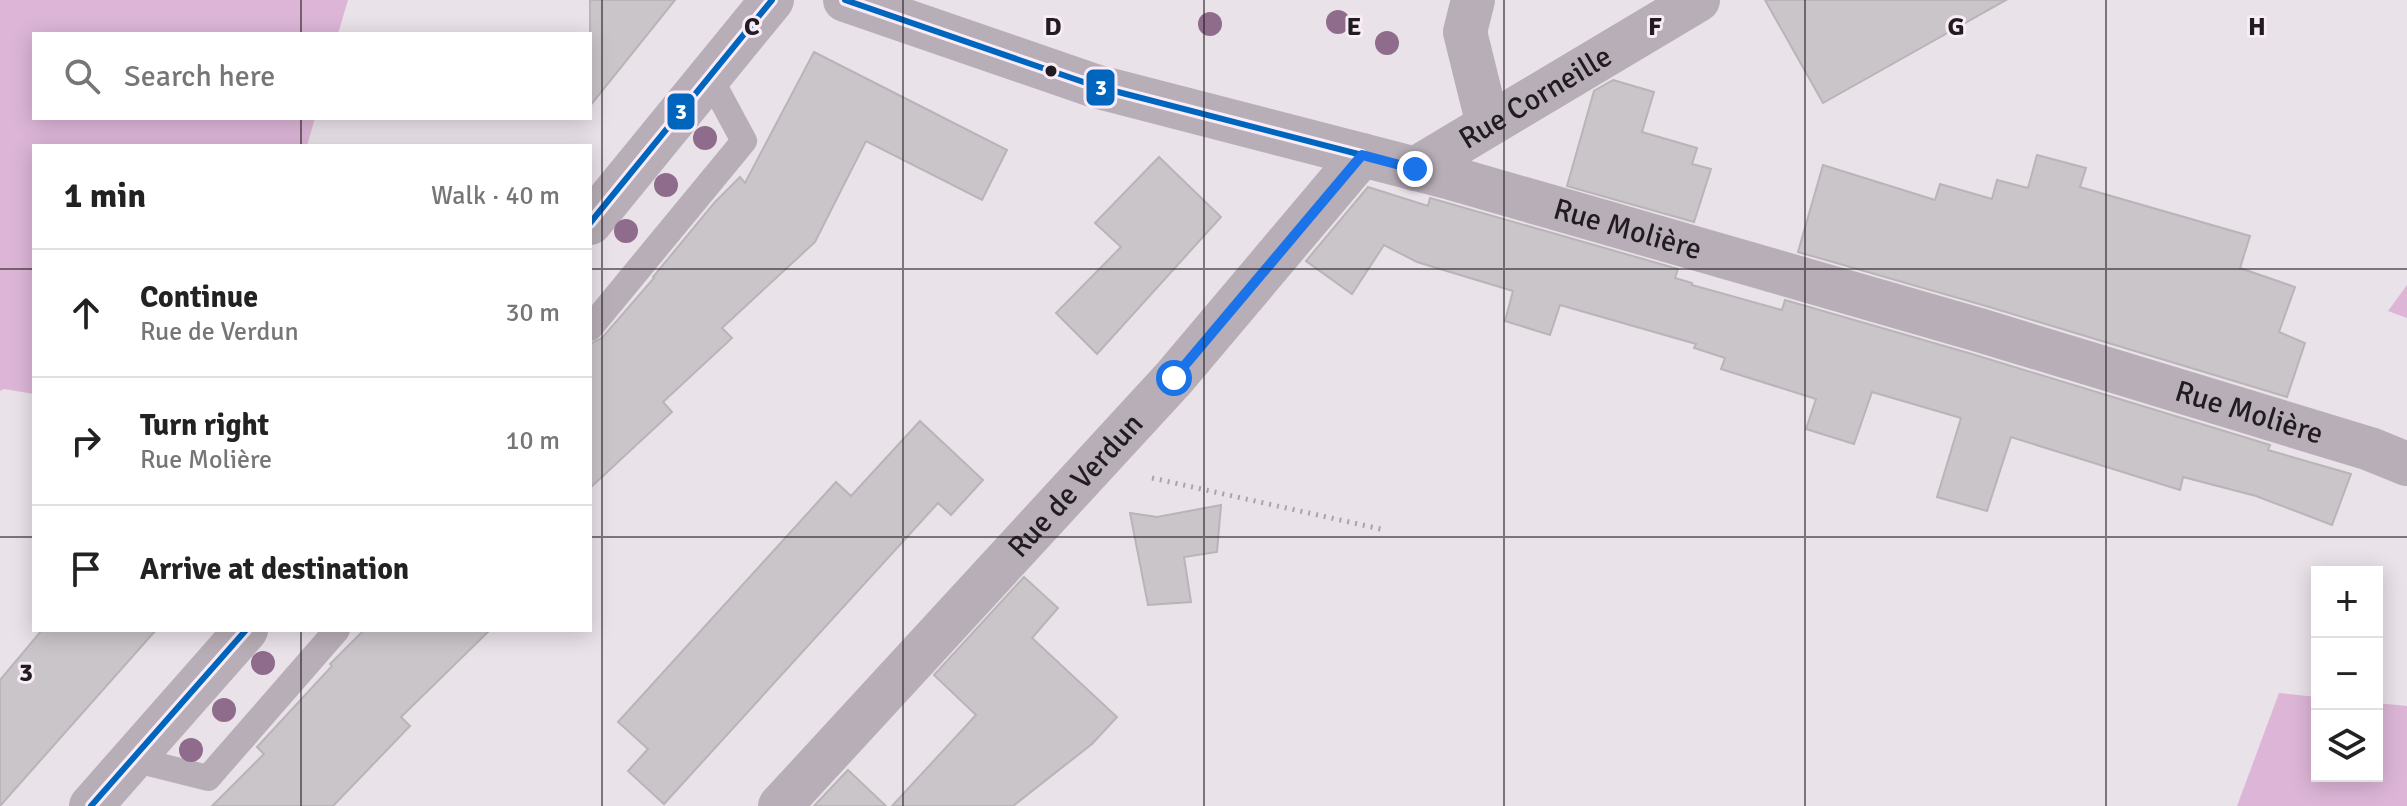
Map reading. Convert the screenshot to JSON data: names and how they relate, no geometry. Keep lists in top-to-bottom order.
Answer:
{
  "streets": {
    "street": ["Rue Corneille", "Rue Molière", "Rue de Verdun"]
  },
  "crossings": [
    ["Rue Corneille", "Rue Molière"],
    ["Rue Molière", "Rue de Verdun"]
  ],
  "lines": ["transit line 3"],
  "page": {
    "search": "Search here",
    "heading": ["1 min", "Walk · 40 m"],
    "list": [
      ["Continue", "Rue de Verdun", "30 m"],
      ["Turn right", "Rue Molière", "10 m"],
      "Arrive at destination"
    ],
    "map_buttons": ["+", "−"]
  },
  "grid": {
    "columns": [
      "C",
      "D",
      "E",
      "F",
      "G",
      "H"
    ],
    "rows": ["3"]
  }
}
